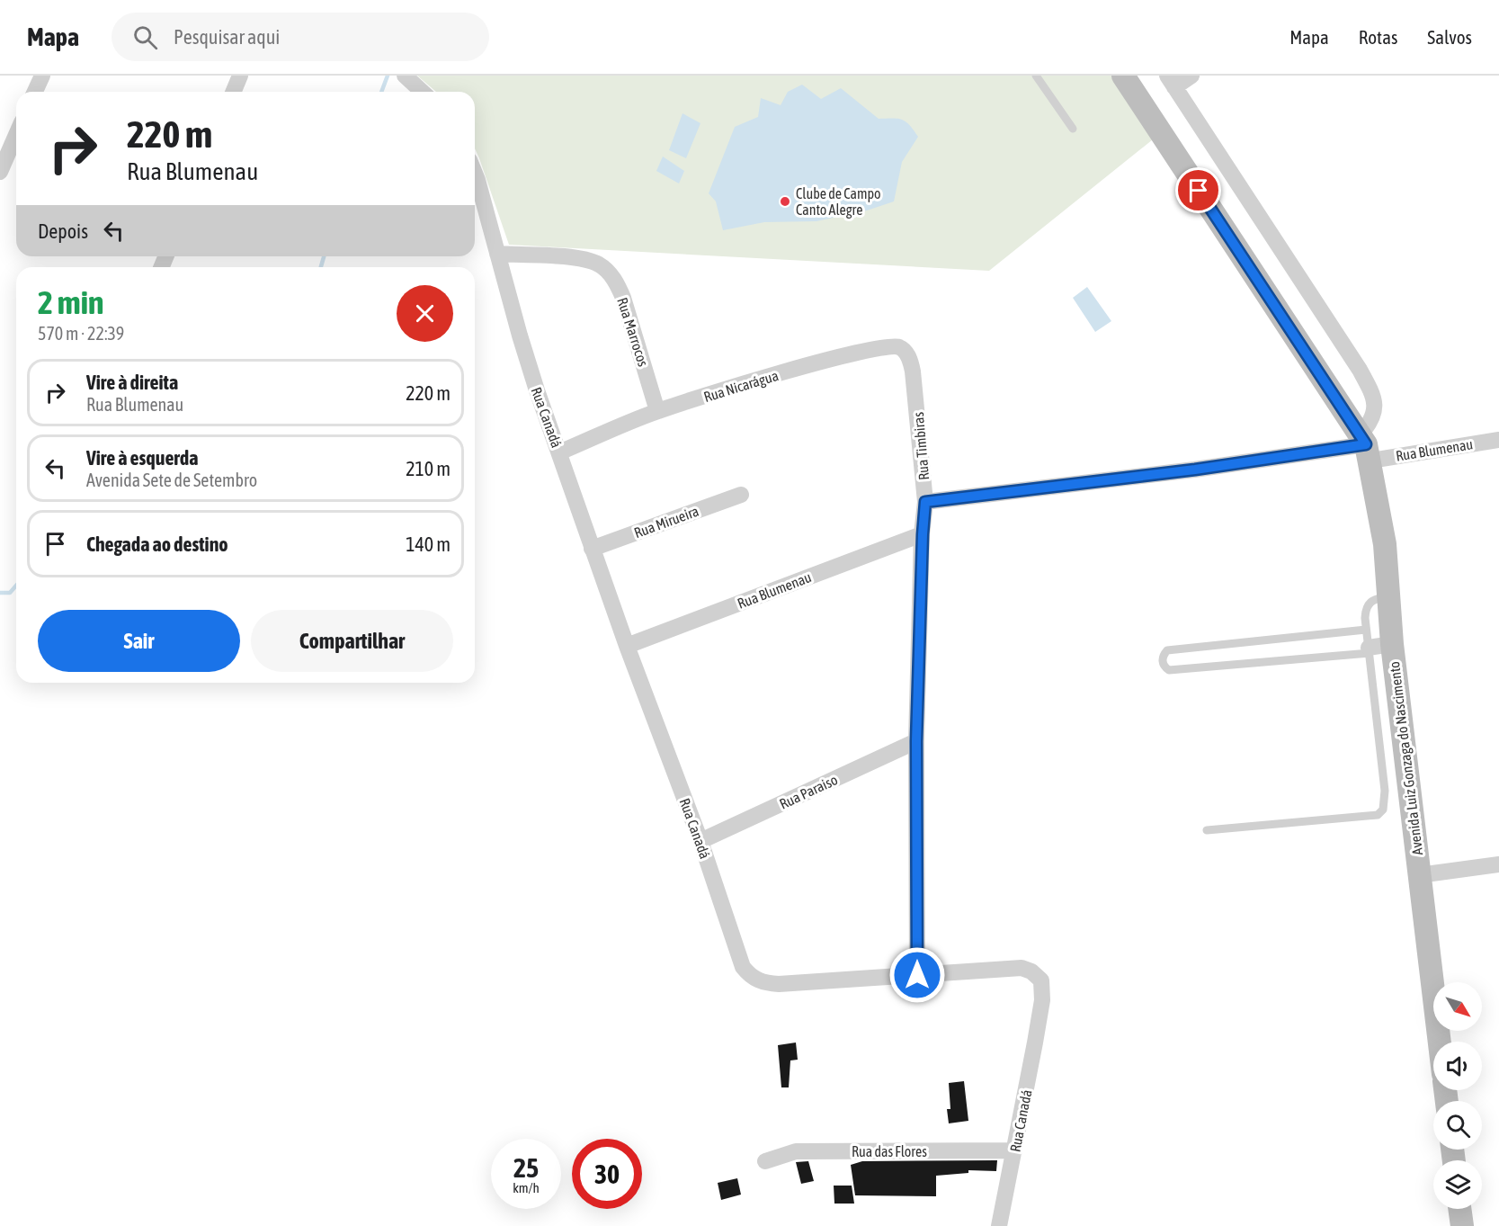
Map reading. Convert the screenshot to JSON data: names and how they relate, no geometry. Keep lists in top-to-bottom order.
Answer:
{
  "streets": {
    "main road": ["Avenida Luiz Gonzaga do Nascimento"],
    "street": [
      "Rua Marrocos",
      "Rua Nicarágua",
      "Rua Canadá",
      "Rua Timbiras",
      "Rua Blumenau",
      "Rua Mirueira",
      "Rua Paraiso",
      "Rua das Flores"
    ]
  },
  "crossings": [
    ["Rua Marrocos", "Rua Nicarágua"],
    ["Rua Marrocos", "Rua Canadá"],
    ["Rua Nicarágua", "Rua Canadá"],
    ["Rua Nicarágua", "Rua Timbiras"],
    ["Rua Canadá", "Rua Timbiras"],
    ["Rua Canadá", "Rua Blumenau"],
    ["Rua Canadá", "Rua Mirueira"],
    ["Rua Canadá", "Rua Paraiso"],
    ["Rua Canadá", "Rua das Flores"],
    ["Rua Timbiras", "Rua Blumenau"],
    ["Rua Timbiras", "Rua Paraiso"],
    ["Rua Blumenau", "Avenida Luiz Gonzaga do Nascimento"]
  ],
  "places": ["Clube de Campo Canto Alegre"],
  "north": "bottom right",
  "page": {
    "header": "Mapa",
    "search": "Pesquisar aqui",
    "nav": ["Mapa", "Rotas", "Salvos"],
    "turn": ["220 m", "Rua Blumenau"],
    "then": "Depois",
    "heading": ["2 min", "570 m · 22:39"],
    "list": [
      {
        "name": "Vire à direita",
        "note": "Rua Blumenau",
        "value": "220 m"
      },
      {
        "name": "Vire à esquerda",
        "note": "Avenida Sete de Setembro",
        "value": "210 m"
      },
      {
        "name": "Chegada ao destino",
        "value": "140 m"
      }
    ],
    "buttons": ["Sair", "Compartilhar"],
    "speed": "25 km/h",
    "limit": "30"
  }
}
